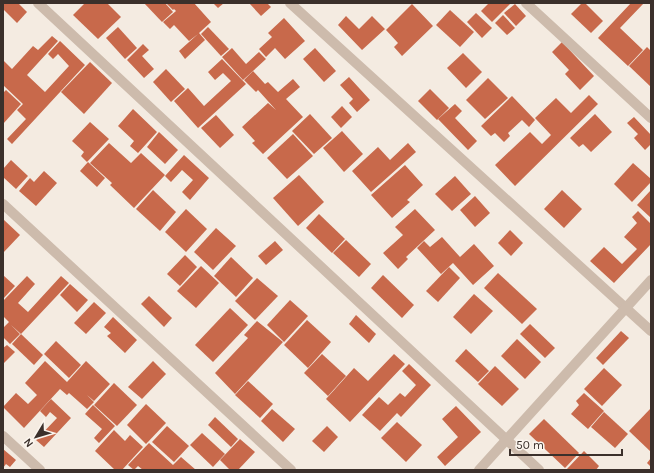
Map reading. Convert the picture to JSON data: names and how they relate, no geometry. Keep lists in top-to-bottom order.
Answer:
{
  "scale_bar": "50 m",
  "north": "bottom left"
}
